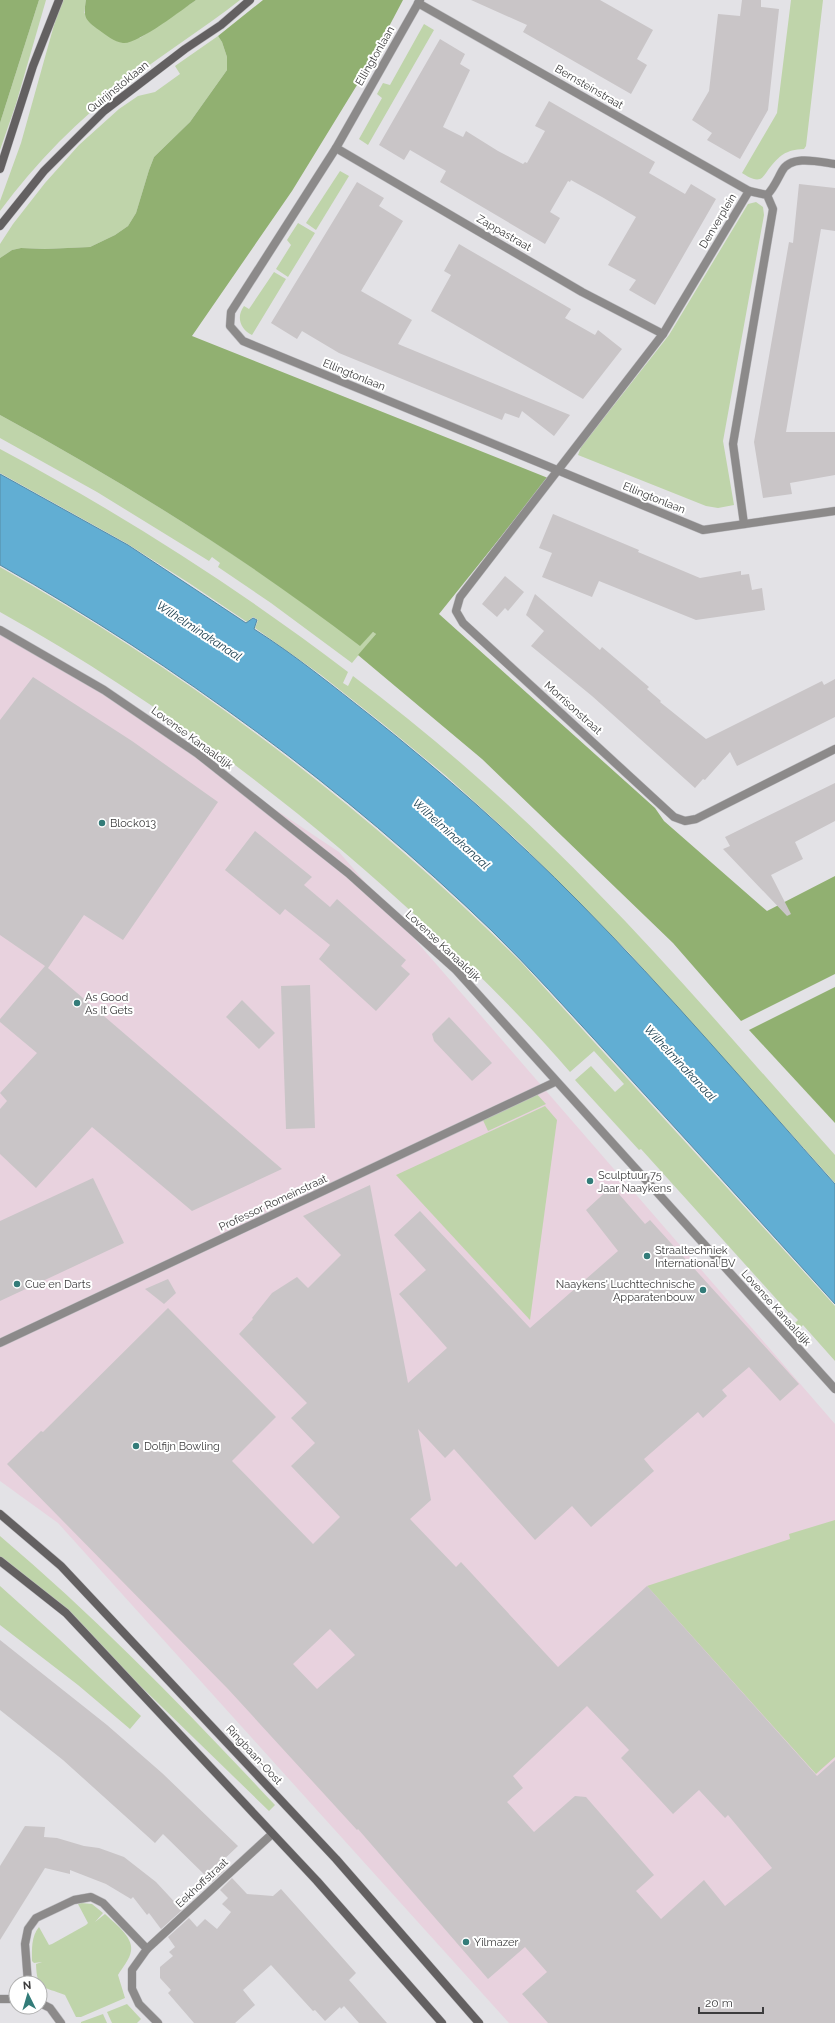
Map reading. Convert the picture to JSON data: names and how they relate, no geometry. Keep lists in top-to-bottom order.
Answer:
{
  "streets": {
    "main road": ["Quirijnstoklaan", "Ringbaan-Oost"],
    "street": [
      "Ellingtonlaan",
      "Bernsteinstraat",
      "Denverplein",
      "Zappastraat",
      "Morrisonstraat",
      "Lovense Kanaaldijk",
      "Professor Romeinstraat",
      "Eekhoffstraat"
    ]
  },
  "crossings": [
    ["Ellingtonlaan", "Bernsteinstraat"],
    ["Ellingtonlaan", "Denverplein"],
    ["Ellingtonlaan", "Zappastraat"],
    ["Ellingtonlaan", "Morrisonstraat"],
    ["Bernsteinstraat", "Denverplein"],
    ["Denverplein", "Zappastraat"],
    ["Denverplein", "Morrisonstraat"],
    ["Lovense Kanaaldijk", "Professor Romeinstraat"]
  ],
  "water": ["Wilhelminakanaal"],
  "places": [
    "Block013",
    "As Good As It Gets",
    "Sculptuur 75 Jaar Naaykens",
    "Straaltechniek International BV",
    "Cue en Darts",
    "Naaykens' Luchttechnische Apparatenbouw",
    "Dolfijn Bowling",
    "Yilmazer"
  ],
  "scale_bar": "20 m",
  "north": "top"
}
